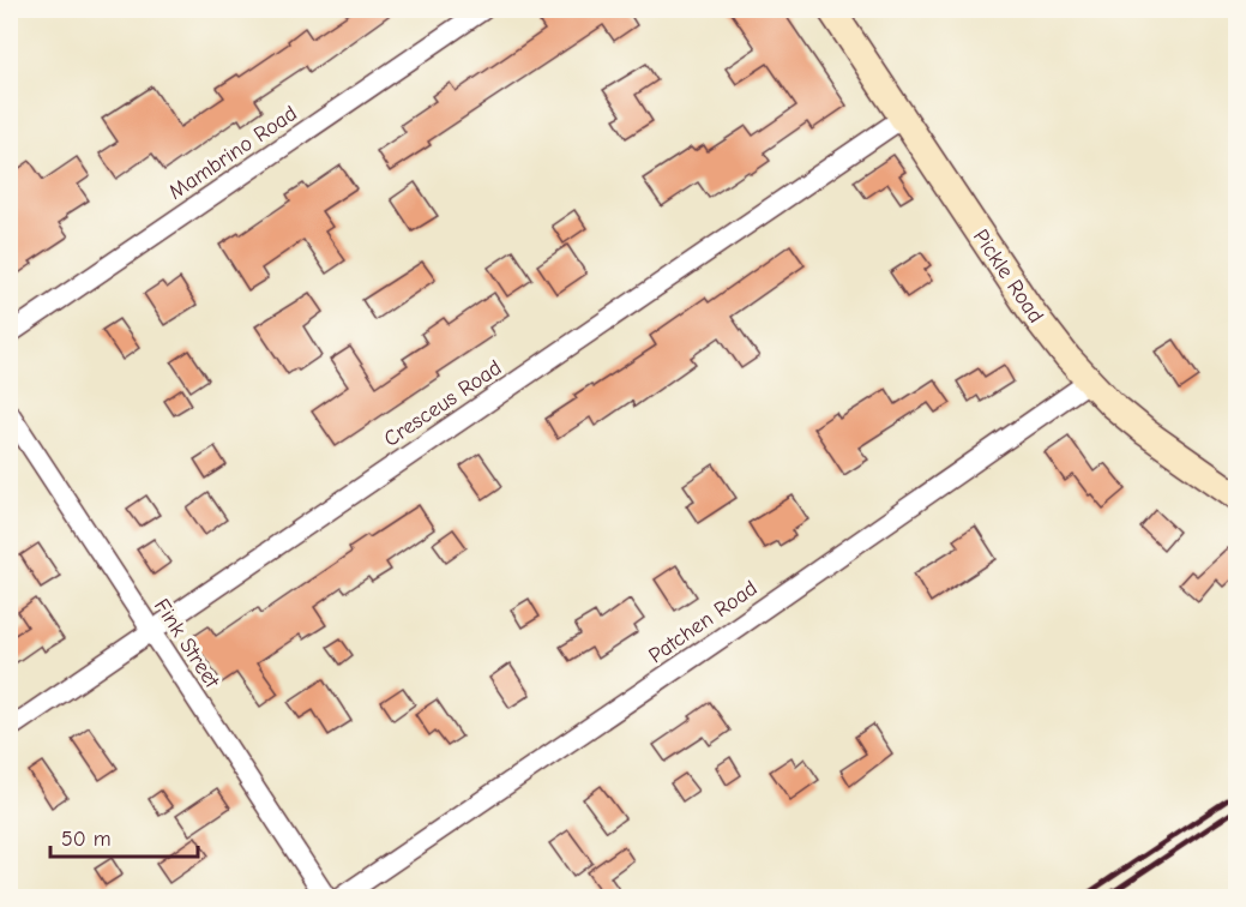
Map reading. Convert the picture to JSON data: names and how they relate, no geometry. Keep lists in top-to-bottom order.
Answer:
{
  "streets": {
    "street": [
      "Mambrino Road",
      "Pickle Road",
      "Cresceus Road",
      "Patchen Road",
      "Fink Street"
    ]
  },
  "crossings": [
    ["Pickle Road", "Cresceus Road"],
    ["Pickle Road", "Patchen Road"],
    ["Cresceus Road", "Fink Street"]
  ],
  "scale_bar": "50 m"
}
